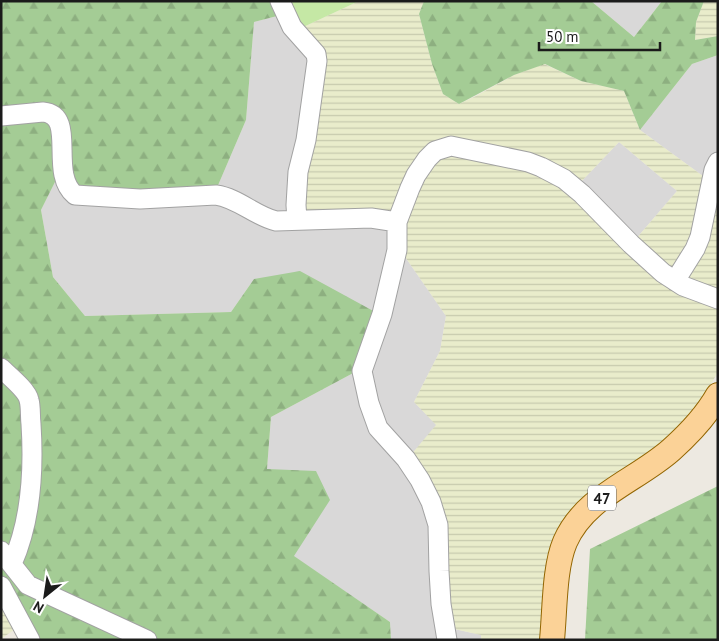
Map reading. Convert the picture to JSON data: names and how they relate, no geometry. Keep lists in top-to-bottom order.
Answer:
{
  "streets": {
    "main road": ["47"]
  },
  "scale_bar": "50 m",
  "north": "bottom left"
}
